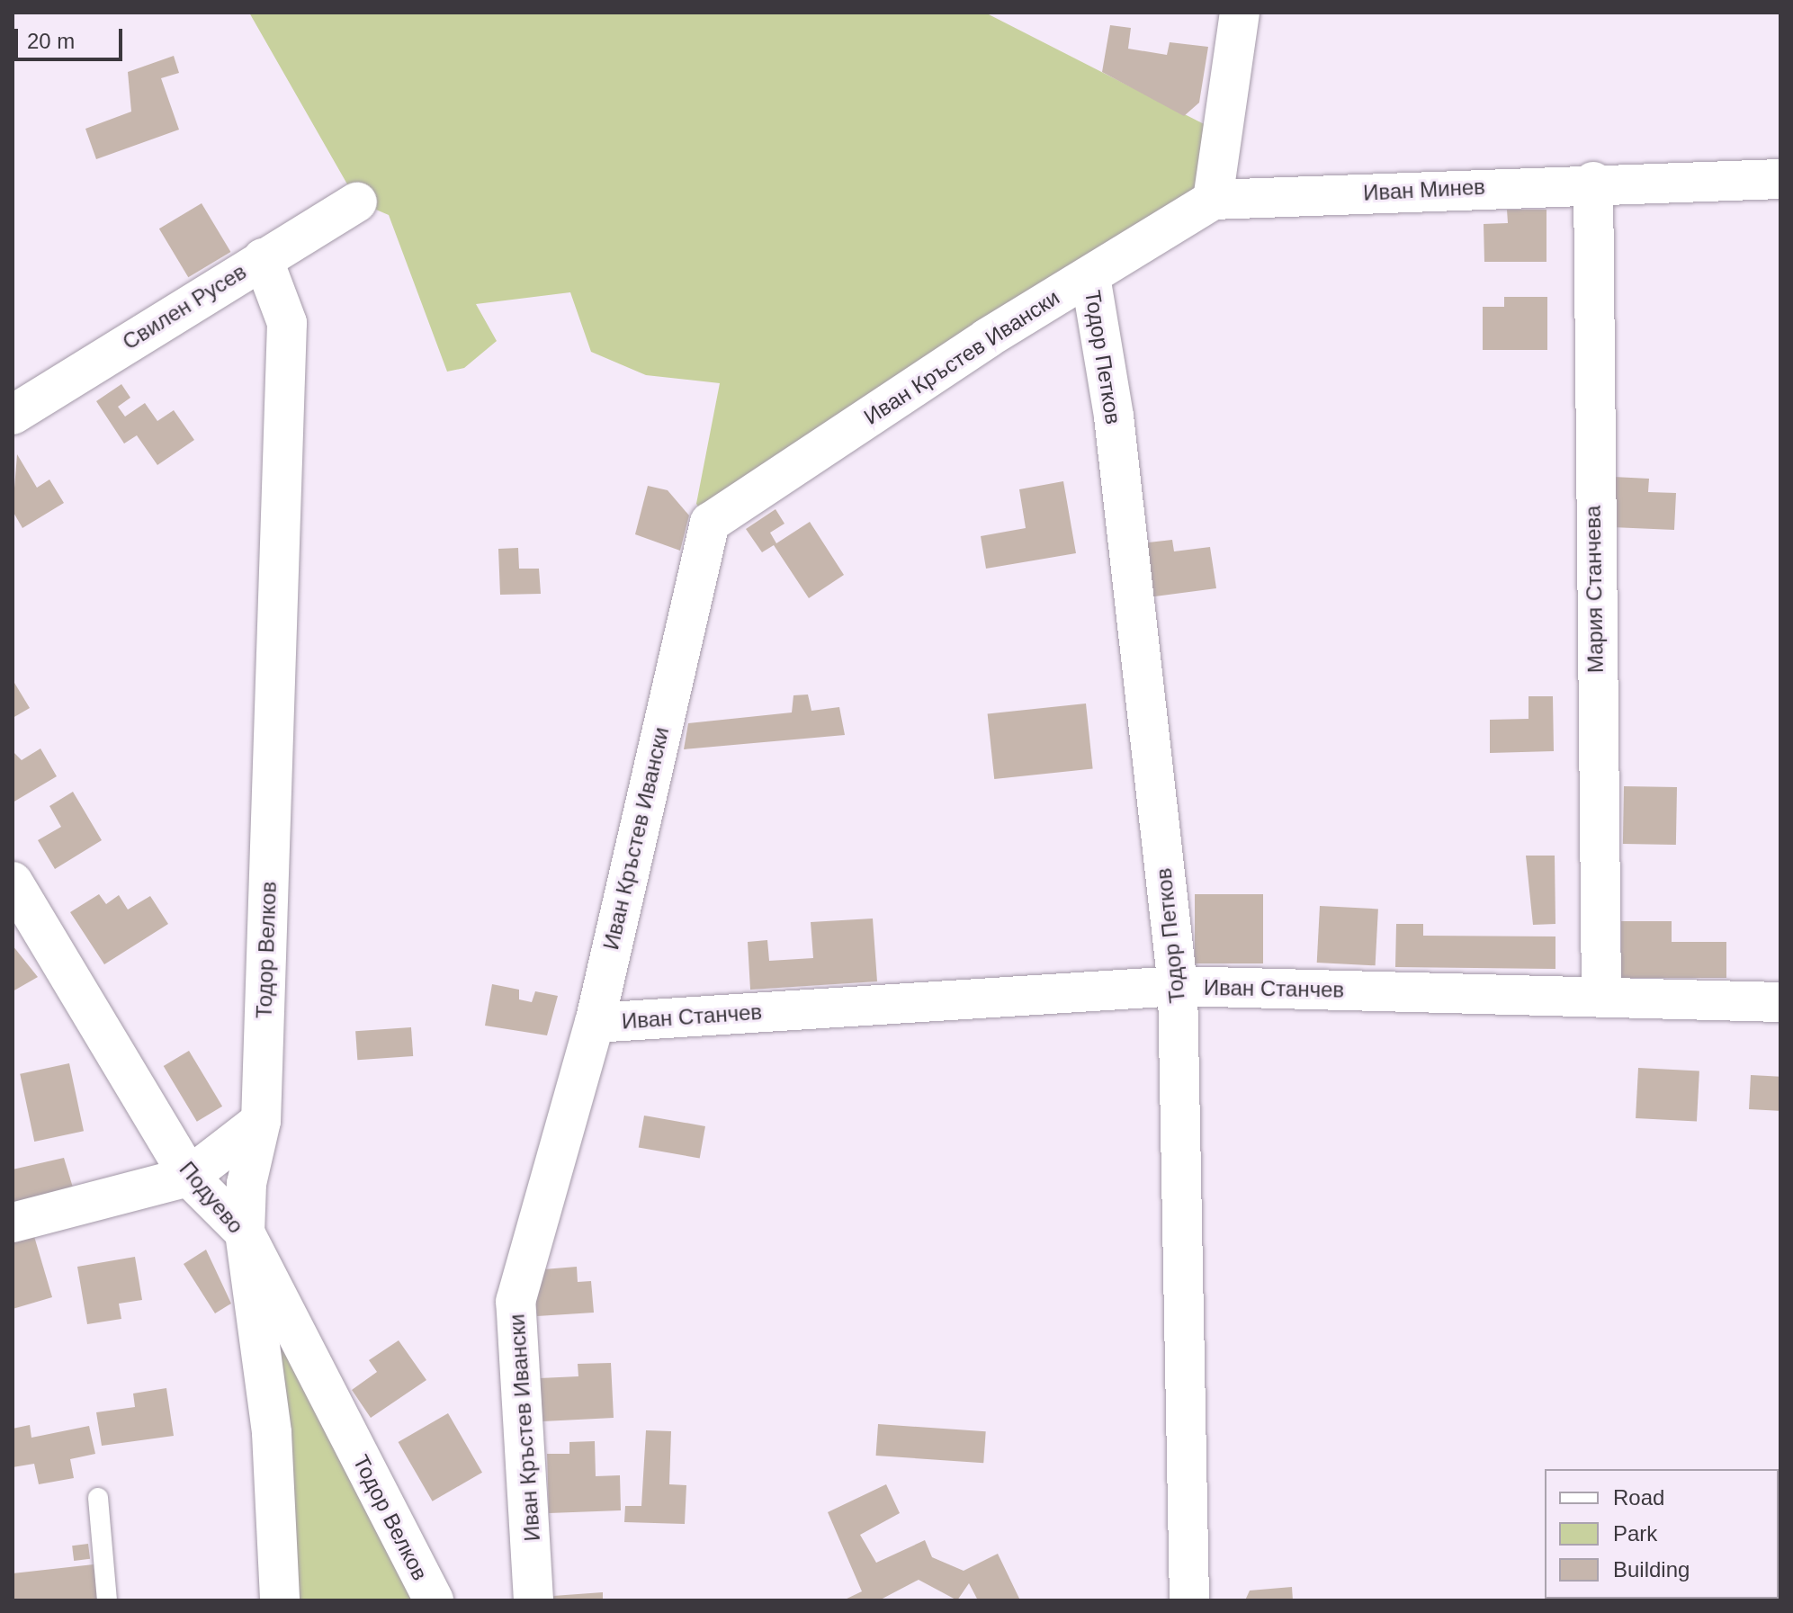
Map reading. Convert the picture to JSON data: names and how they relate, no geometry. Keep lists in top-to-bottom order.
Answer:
{
  "streets": {
    "street": [
      "Иван Минев",
      "Свилен Русев",
      "Иван Кръстев Ивански",
      "Тодор Петков",
      "Мария Станчева",
      "Тодор Велков",
      "Иван Станчев",
      "Подуево"
    ]
  },
  "crossings": [
    ["Иван Минев", "Иван Кръстев Ивански"],
    ["Иван Минев", "Тодор Петков"],
    ["Иван Минев", "Мария Станчева"],
    ["Свилен Русев", "Тодор Велков"],
    ["Иван Кръстев Ивански", "Тодор Петков"],
    ["Иван Кръстев Ивански", "Иван Станчев"],
    ["Тодор Петков", "Иван Станчев"],
    ["Мария Станчева", "Иван Станчев"],
    ["Тодор Велков", "Подуево"]
  ],
  "legend": ["Road", "Park", "Building"],
  "scale_bar": "20 m"
}
